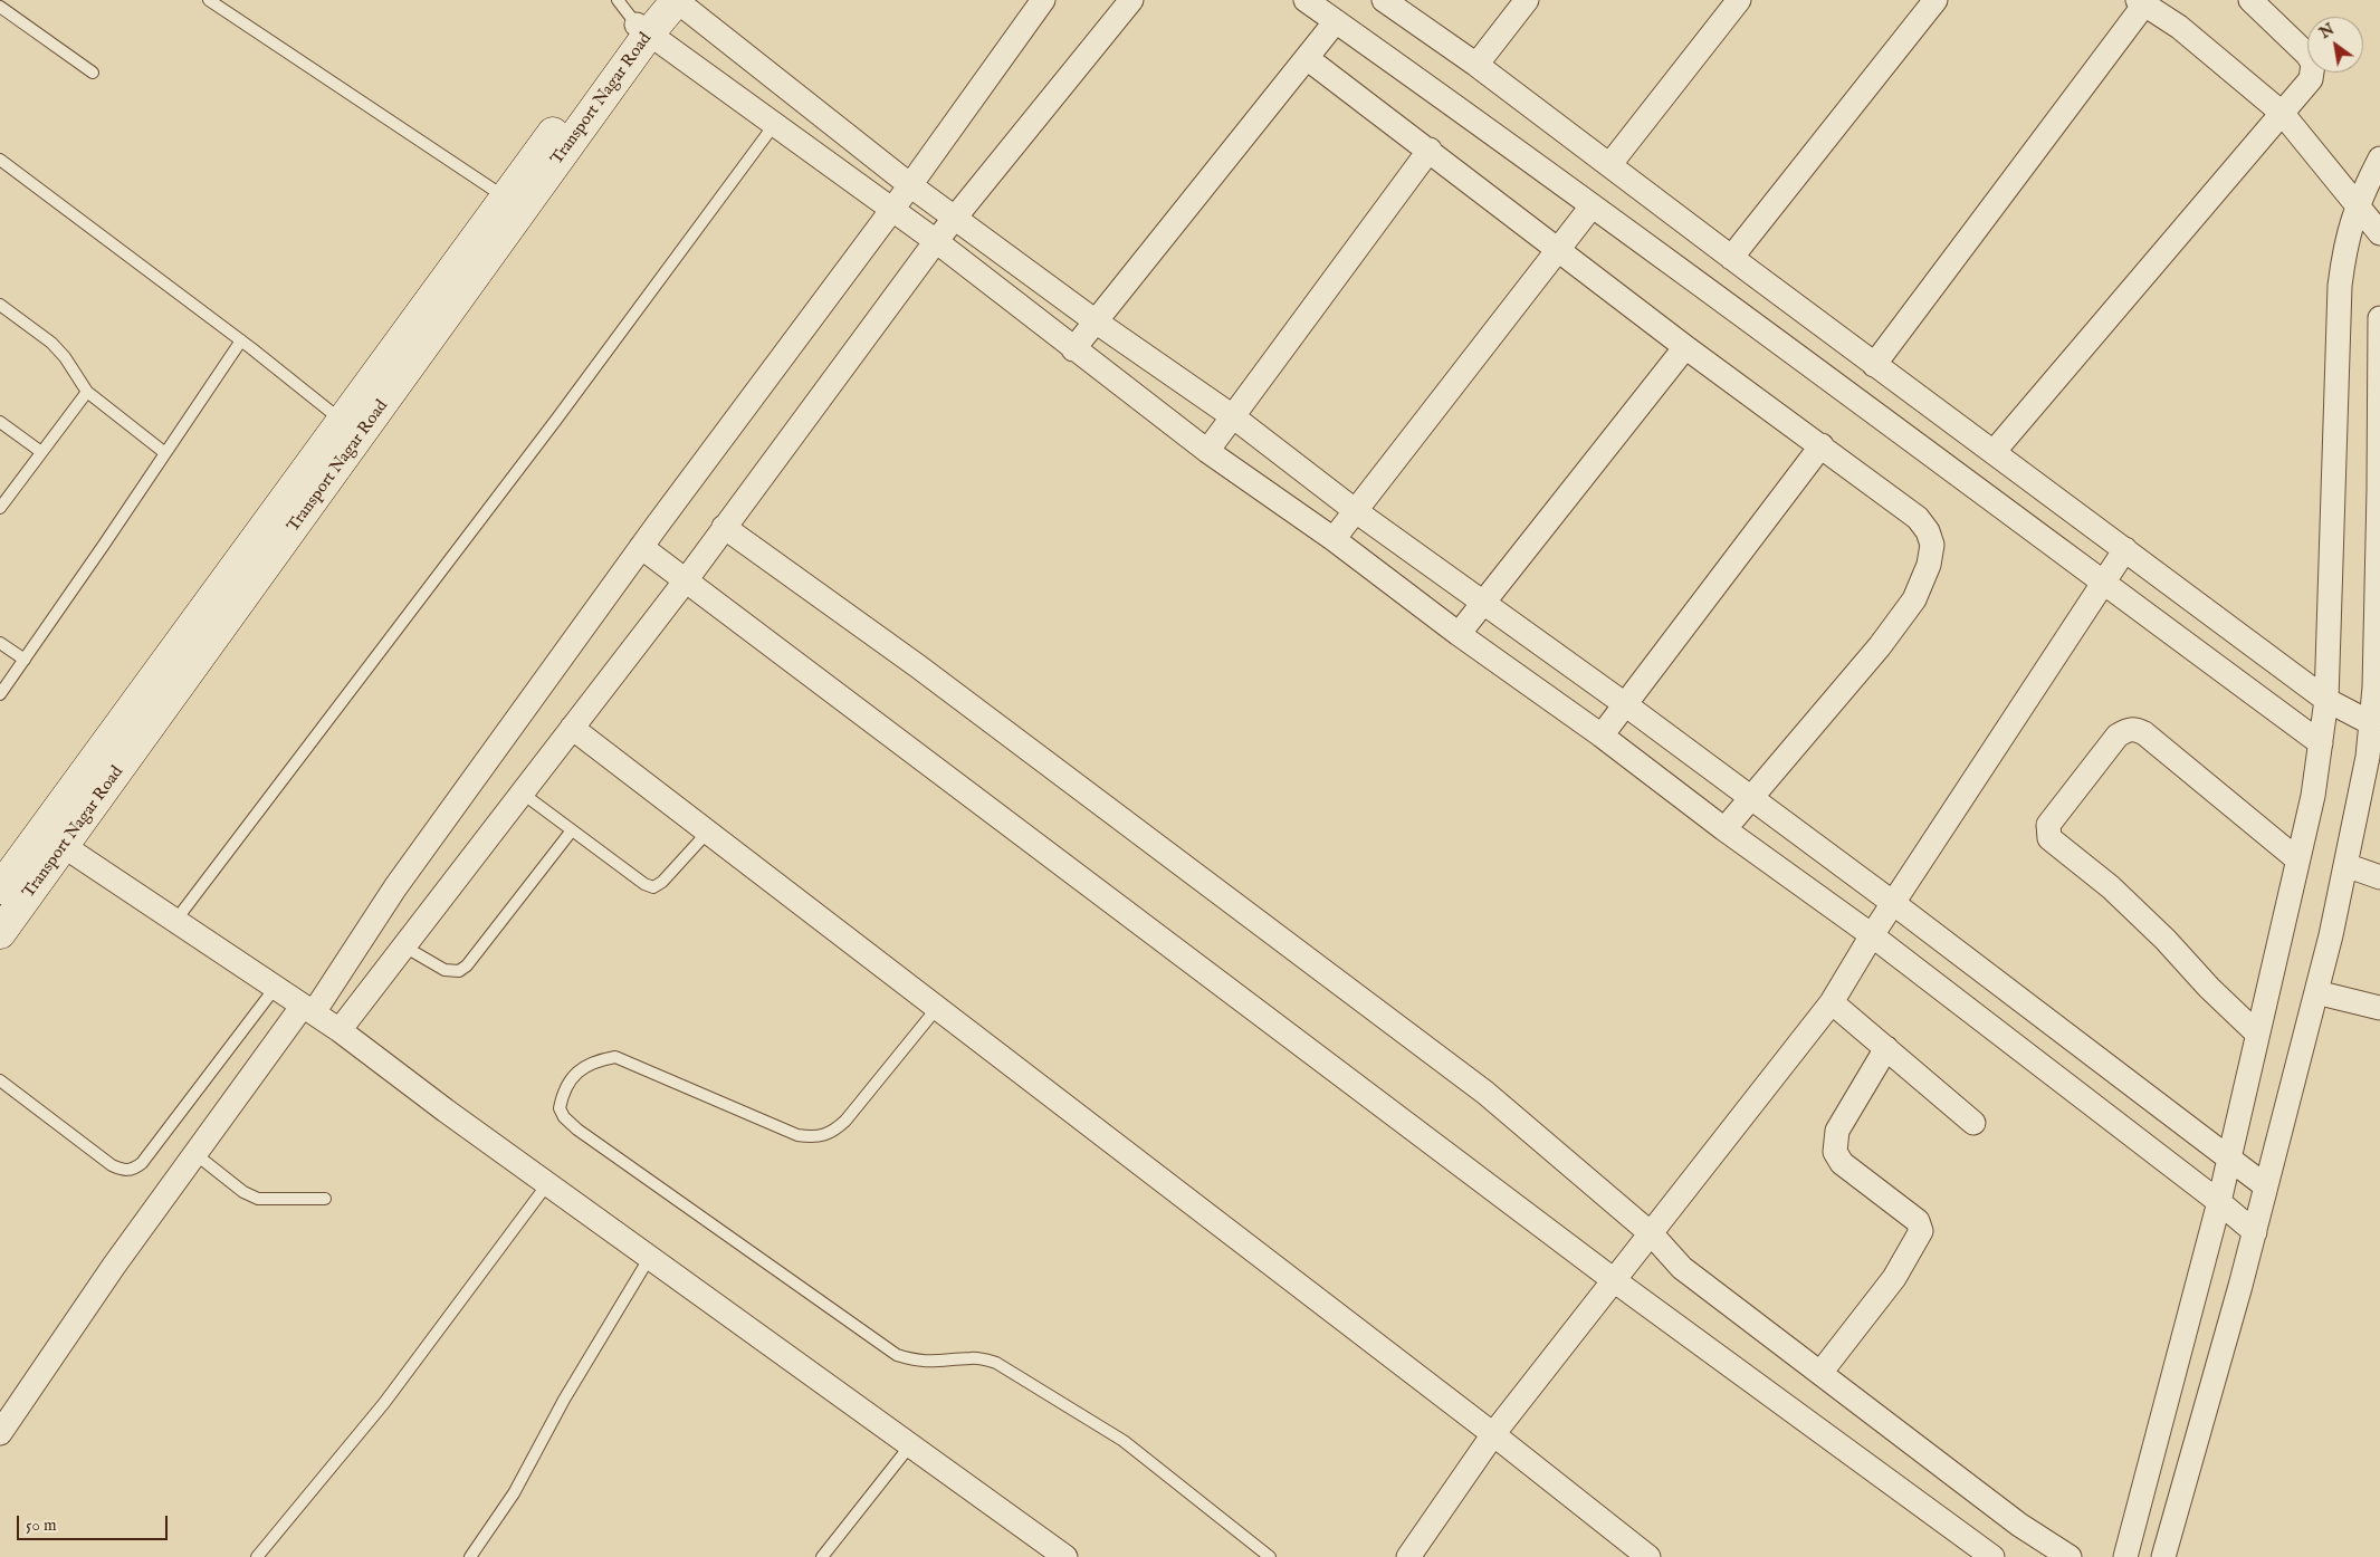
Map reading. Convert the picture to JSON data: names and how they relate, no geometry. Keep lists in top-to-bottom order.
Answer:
{
  "streets": {
    "main road": ["Transport Nagar Road"]
  },
  "scale_bar": "50 m",
  "north": "top left"
}
